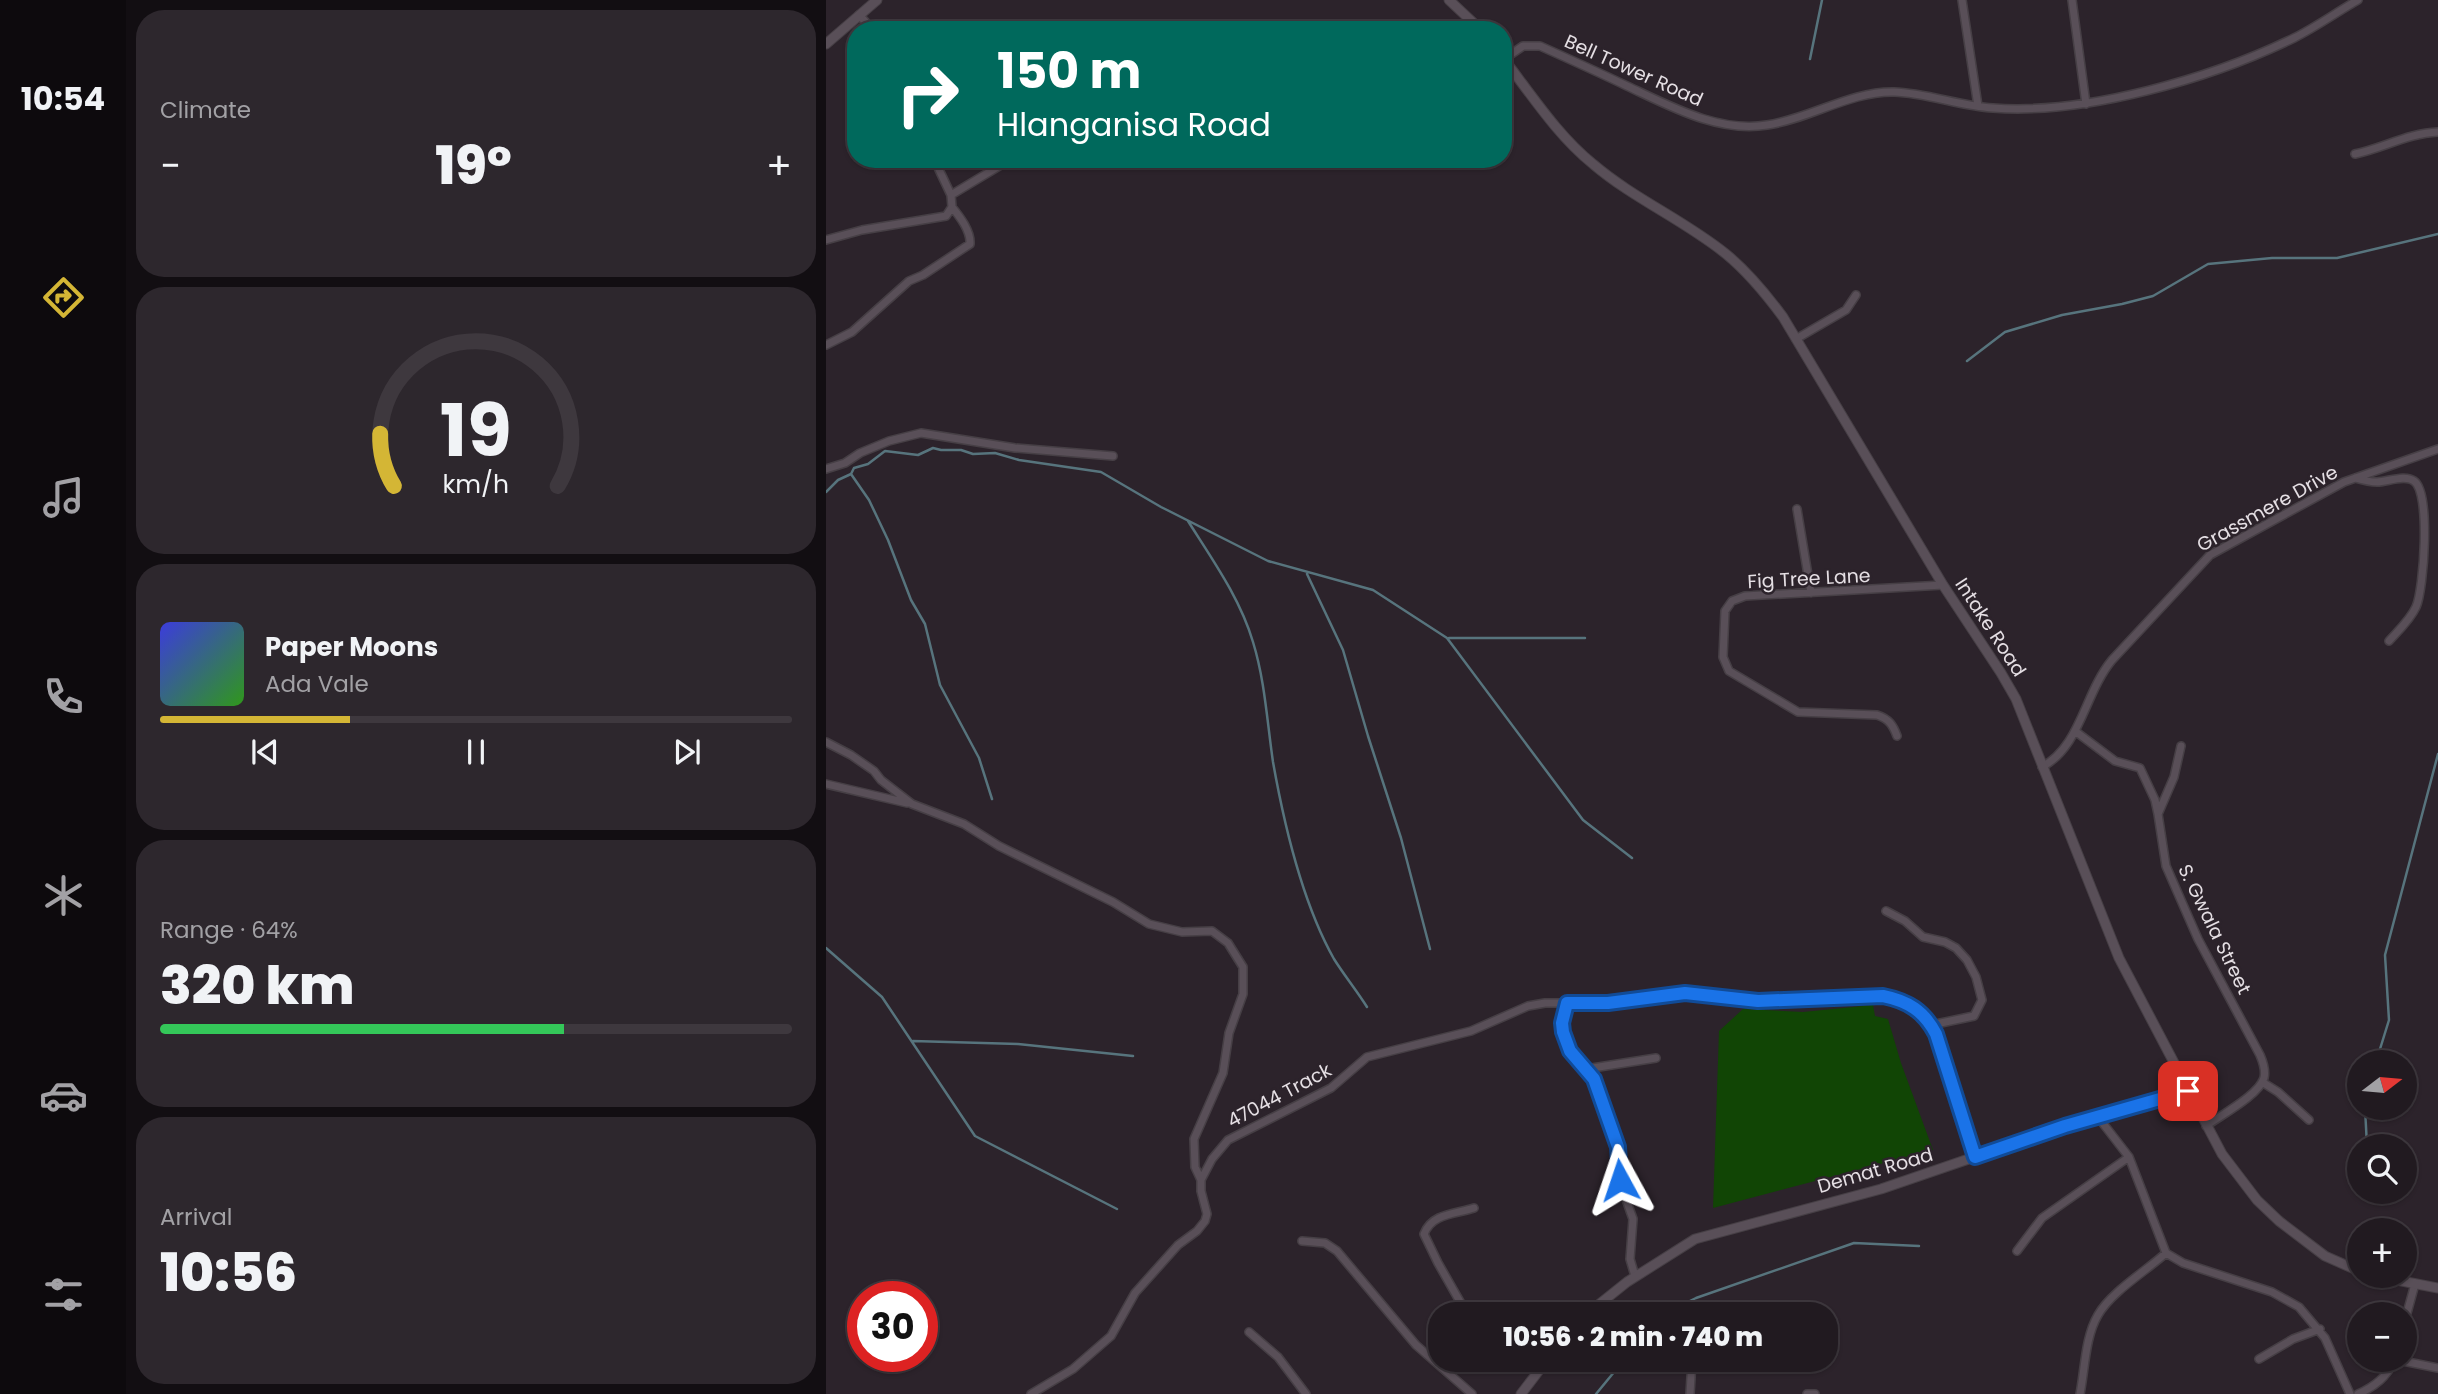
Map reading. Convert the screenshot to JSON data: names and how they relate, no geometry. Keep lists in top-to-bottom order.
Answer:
{
  "streets": {
    "street": [
      "Bell Tower Road",
      "Grassmere Drive",
      "Fig Tree Lane",
      "Intake Road",
      "S. Gwala Street",
      "47044 Track",
      "Demat Road"
    ]
  },
  "crossings": [
    ["Grassmere Drive", "Intake Road"],
    ["Grassmere Drive", "S. Gwala Street"],
    ["Fig Tree Lane", "Intake Road"],
    ["Intake Road", "Demat Road"]
  ],
  "north": "right",
  "page": {
    "tabs": "10:54",
    "tile": [
      "Climate",
      ["Range · 64%", "320 km"],
      ["Arrival", "10:56"]
    ],
    "turn": ["150 m", "Hlanganisa Road"],
    "heat": ["−", "19°", "+"],
    "song": ["Paper Moons", "Ada Vale"],
    "map_buttons": ["+", "−"],
    "limit": "30",
    "trip": "10:56 · 2 min · 740 m",
    "gauge": ["19", "km/h"]
  }
}
